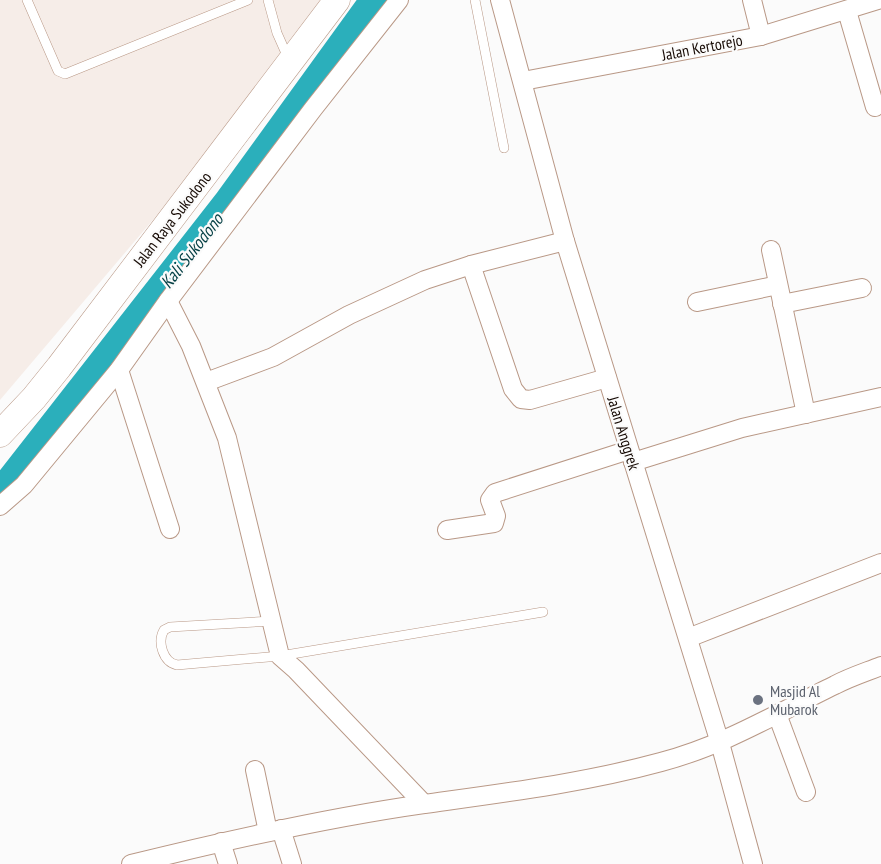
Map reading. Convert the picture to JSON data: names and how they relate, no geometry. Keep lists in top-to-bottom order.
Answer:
{
  "streets": {
    "main road": ["Jalan Raya Sukodono"],
    "street": ["Jalan Kertorejo", "Jalan Anggrek"]
  },
  "crossings": [
    ["Jalan Kertorejo", "Jalan Anggrek"]
  ],
  "water": ["Kali Sukodono"],
  "places": ["Masjid Al Mubarok"]
}
